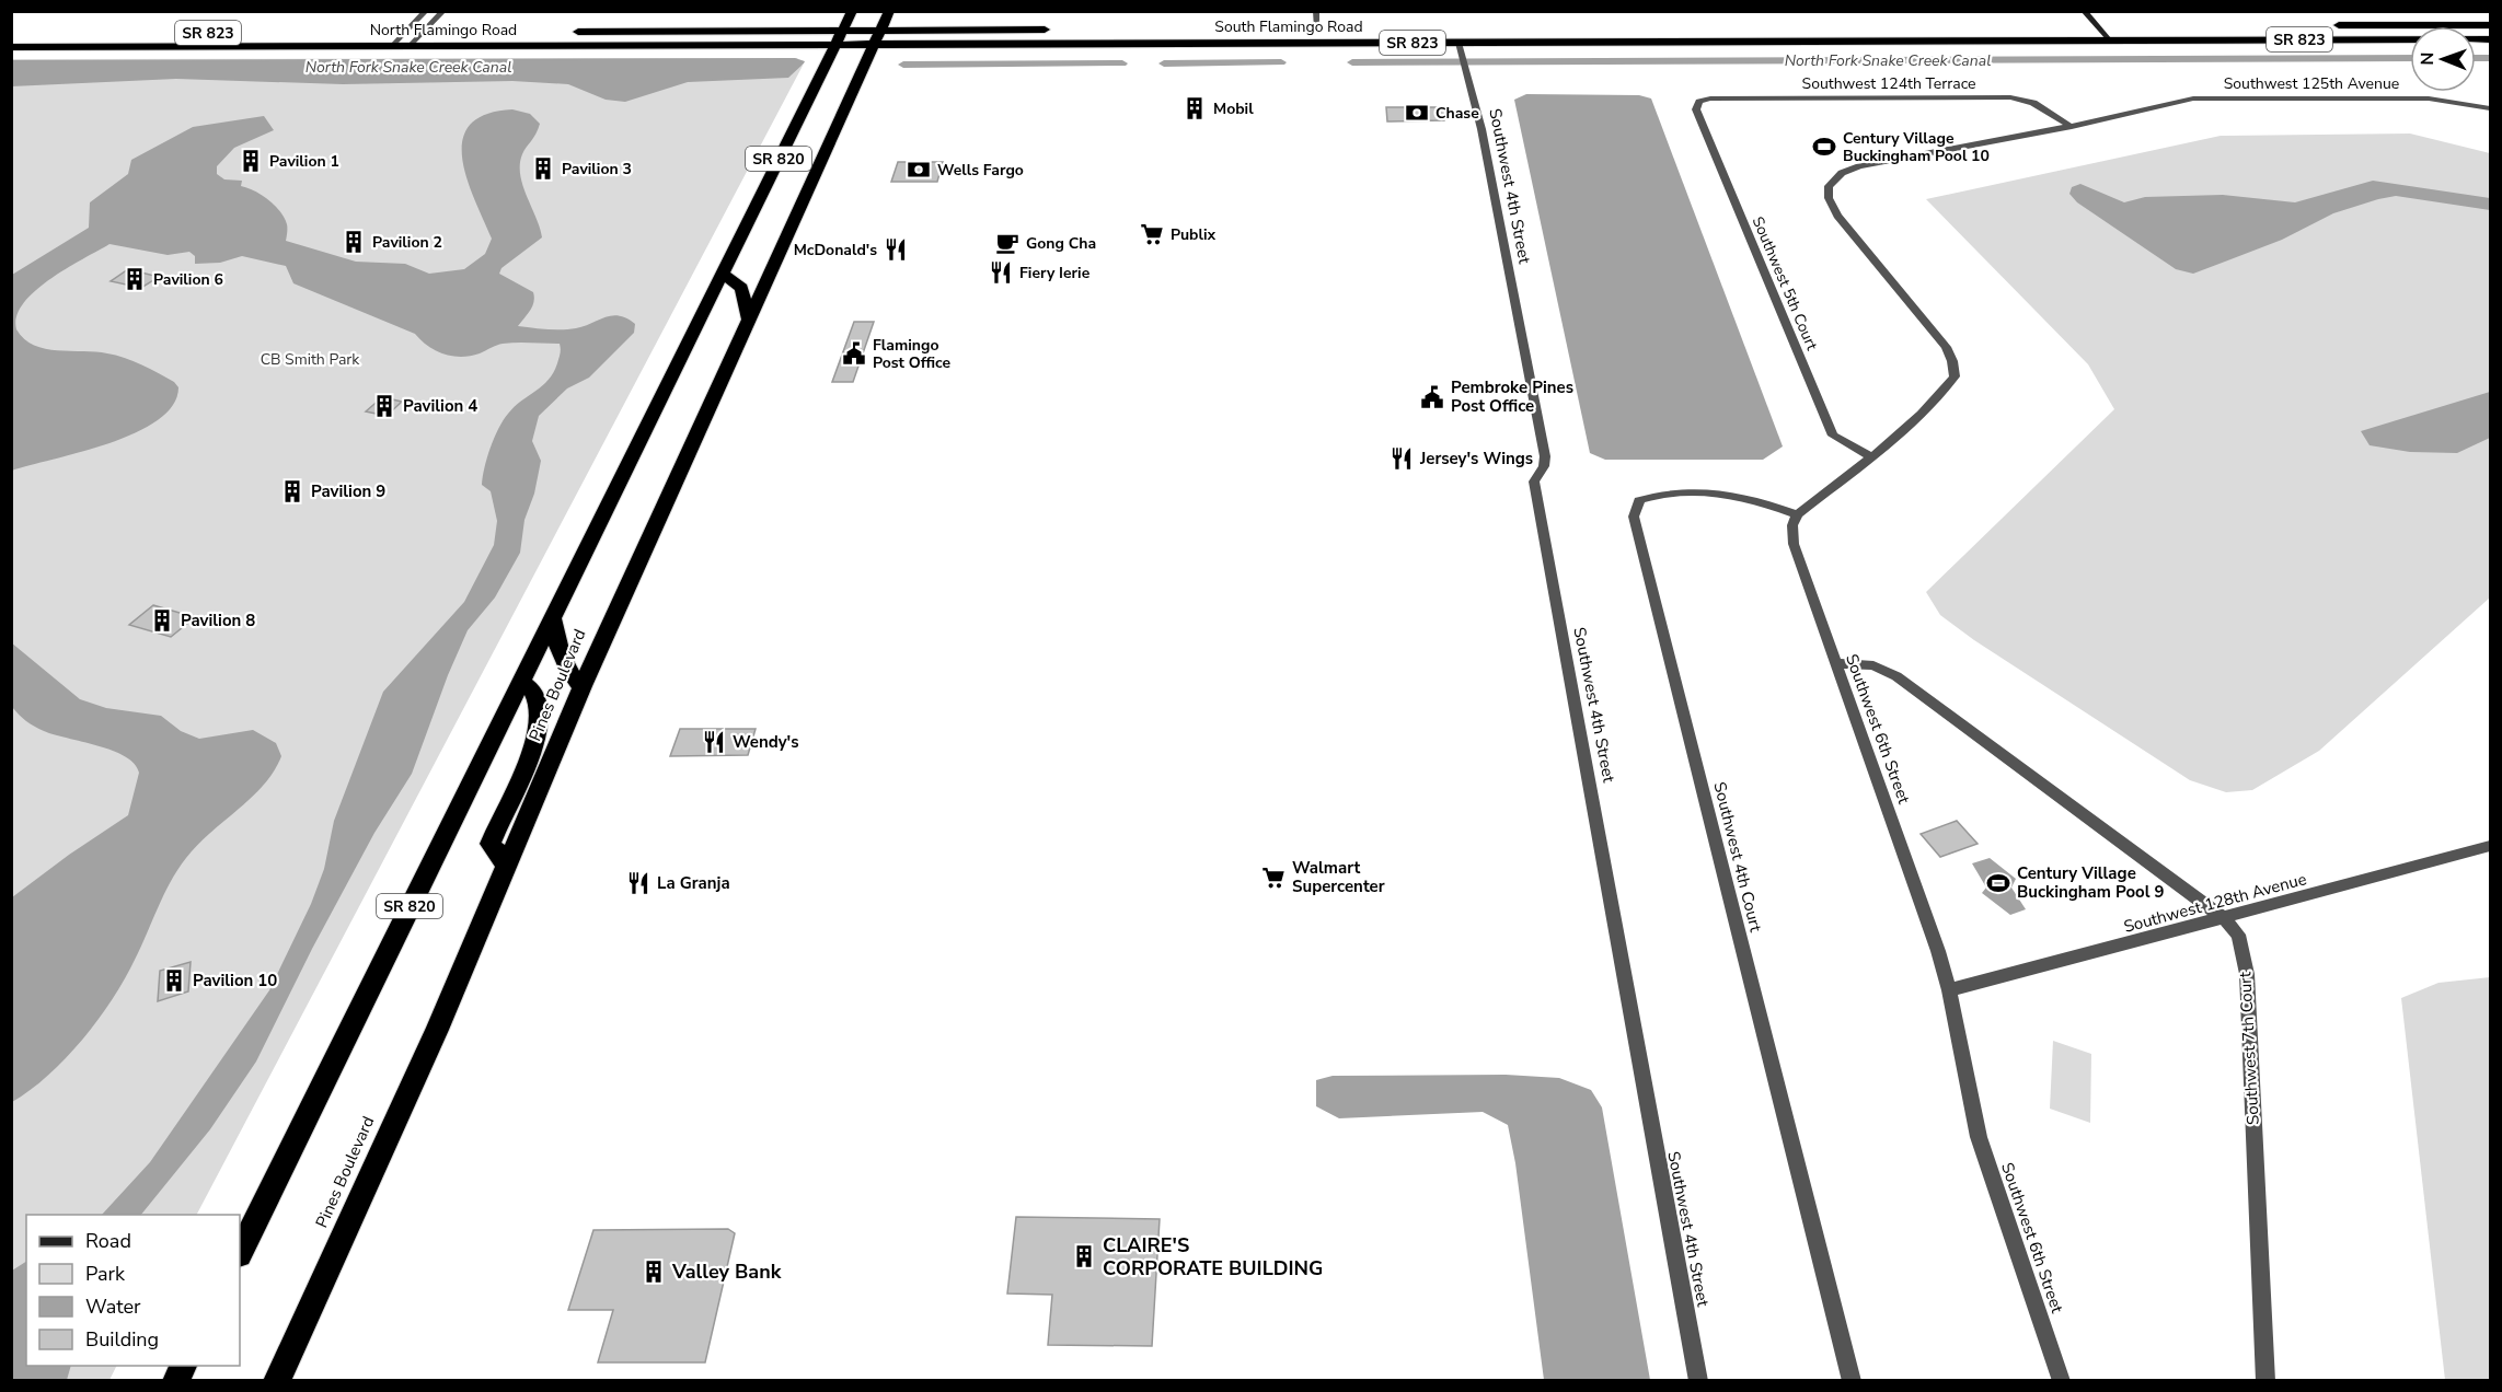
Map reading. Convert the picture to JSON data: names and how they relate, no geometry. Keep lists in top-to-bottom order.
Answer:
{
  "streets": {
    "highway": [
      "South Flamingo Road",
      "North Flamingo Road",
      "SR 823",
      "SR 820",
      "Pines Boulevard"
    ],
    "street": [
      "Southwest 124th Terrace",
      "Southwest 125th Avenue",
      "Southwest 4th Street",
      "Southwest 5th Court",
      "Southwest 6th Street",
      "Southwest 4th Court",
      "Southwest 128th Avenue",
      "Southwest 7th Court"
    ]
  },
  "crossings": [
    ["South Flamingo Road", "North Flamingo Road"],
    ["South Flamingo Road", "SR 823"],
    ["South Flamingo Road", "Southwest 4th Street"],
    ["South Flamingo Road", "Pines Boulevard"],
    ["North Flamingo Road", "SR 823"],
    ["North Flamingo Road", "Pines Boulevard"],
    ["SR 823", "Pines Boulevard"],
    ["Southwest 124th Terrace", "Southwest 125th Avenue"],
    ["Southwest 124th Terrace", "Southwest 5th Court"],
    ["Southwest 125th Avenue", "Southwest 5th Court"],
    ["Southwest 6th Street", "Southwest 4th Court"],
    ["Southwest 6th Street", "Southwest 128th Avenue"],
    ["Southwest 6th Street", "Southwest 7th Court"],
    ["Southwest 128th Avenue", "Southwest 7th Court"]
  ],
  "water": ["North Fork Snake Creek Canal"],
  "parks": ["CB Smith Park"],
  "places": {
    "building": [
      "Mobil",
      "Pavilion 1",
      "Pavilion 3",
      "Pavilion 2",
      "Pavilion 6",
      "Pavilion 4",
      "Pavilion 9",
      "Pavilion 8",
      "Pavilion 10",
      "CLAIRE'S CORPORATE BUILDING",
      "Valley Bank"
    ],
    "bank": ["Chase", "Wells Fargo"],
    "sports": ["Century Village Buckingham Pool 10", "Century Village Buckingham Pool 9"],
    "supermarket": ["Publix", "Walmart Supercenter"],
    "cafe": ["Gong Cha"],
    "restaurant": [
      "McDonald's",
      "Fiery Ierie",
      "Jersey's Wings",
      "Wendy's",
      "La Granja"
    ],
    "public building": ["Flamingo Post Office", "Pembroke Pines Post Office"]
  },
  "legend": [
    "Road",
    "Park",
    "Water",
    "Building"
  ],
  "north": "left"
}
